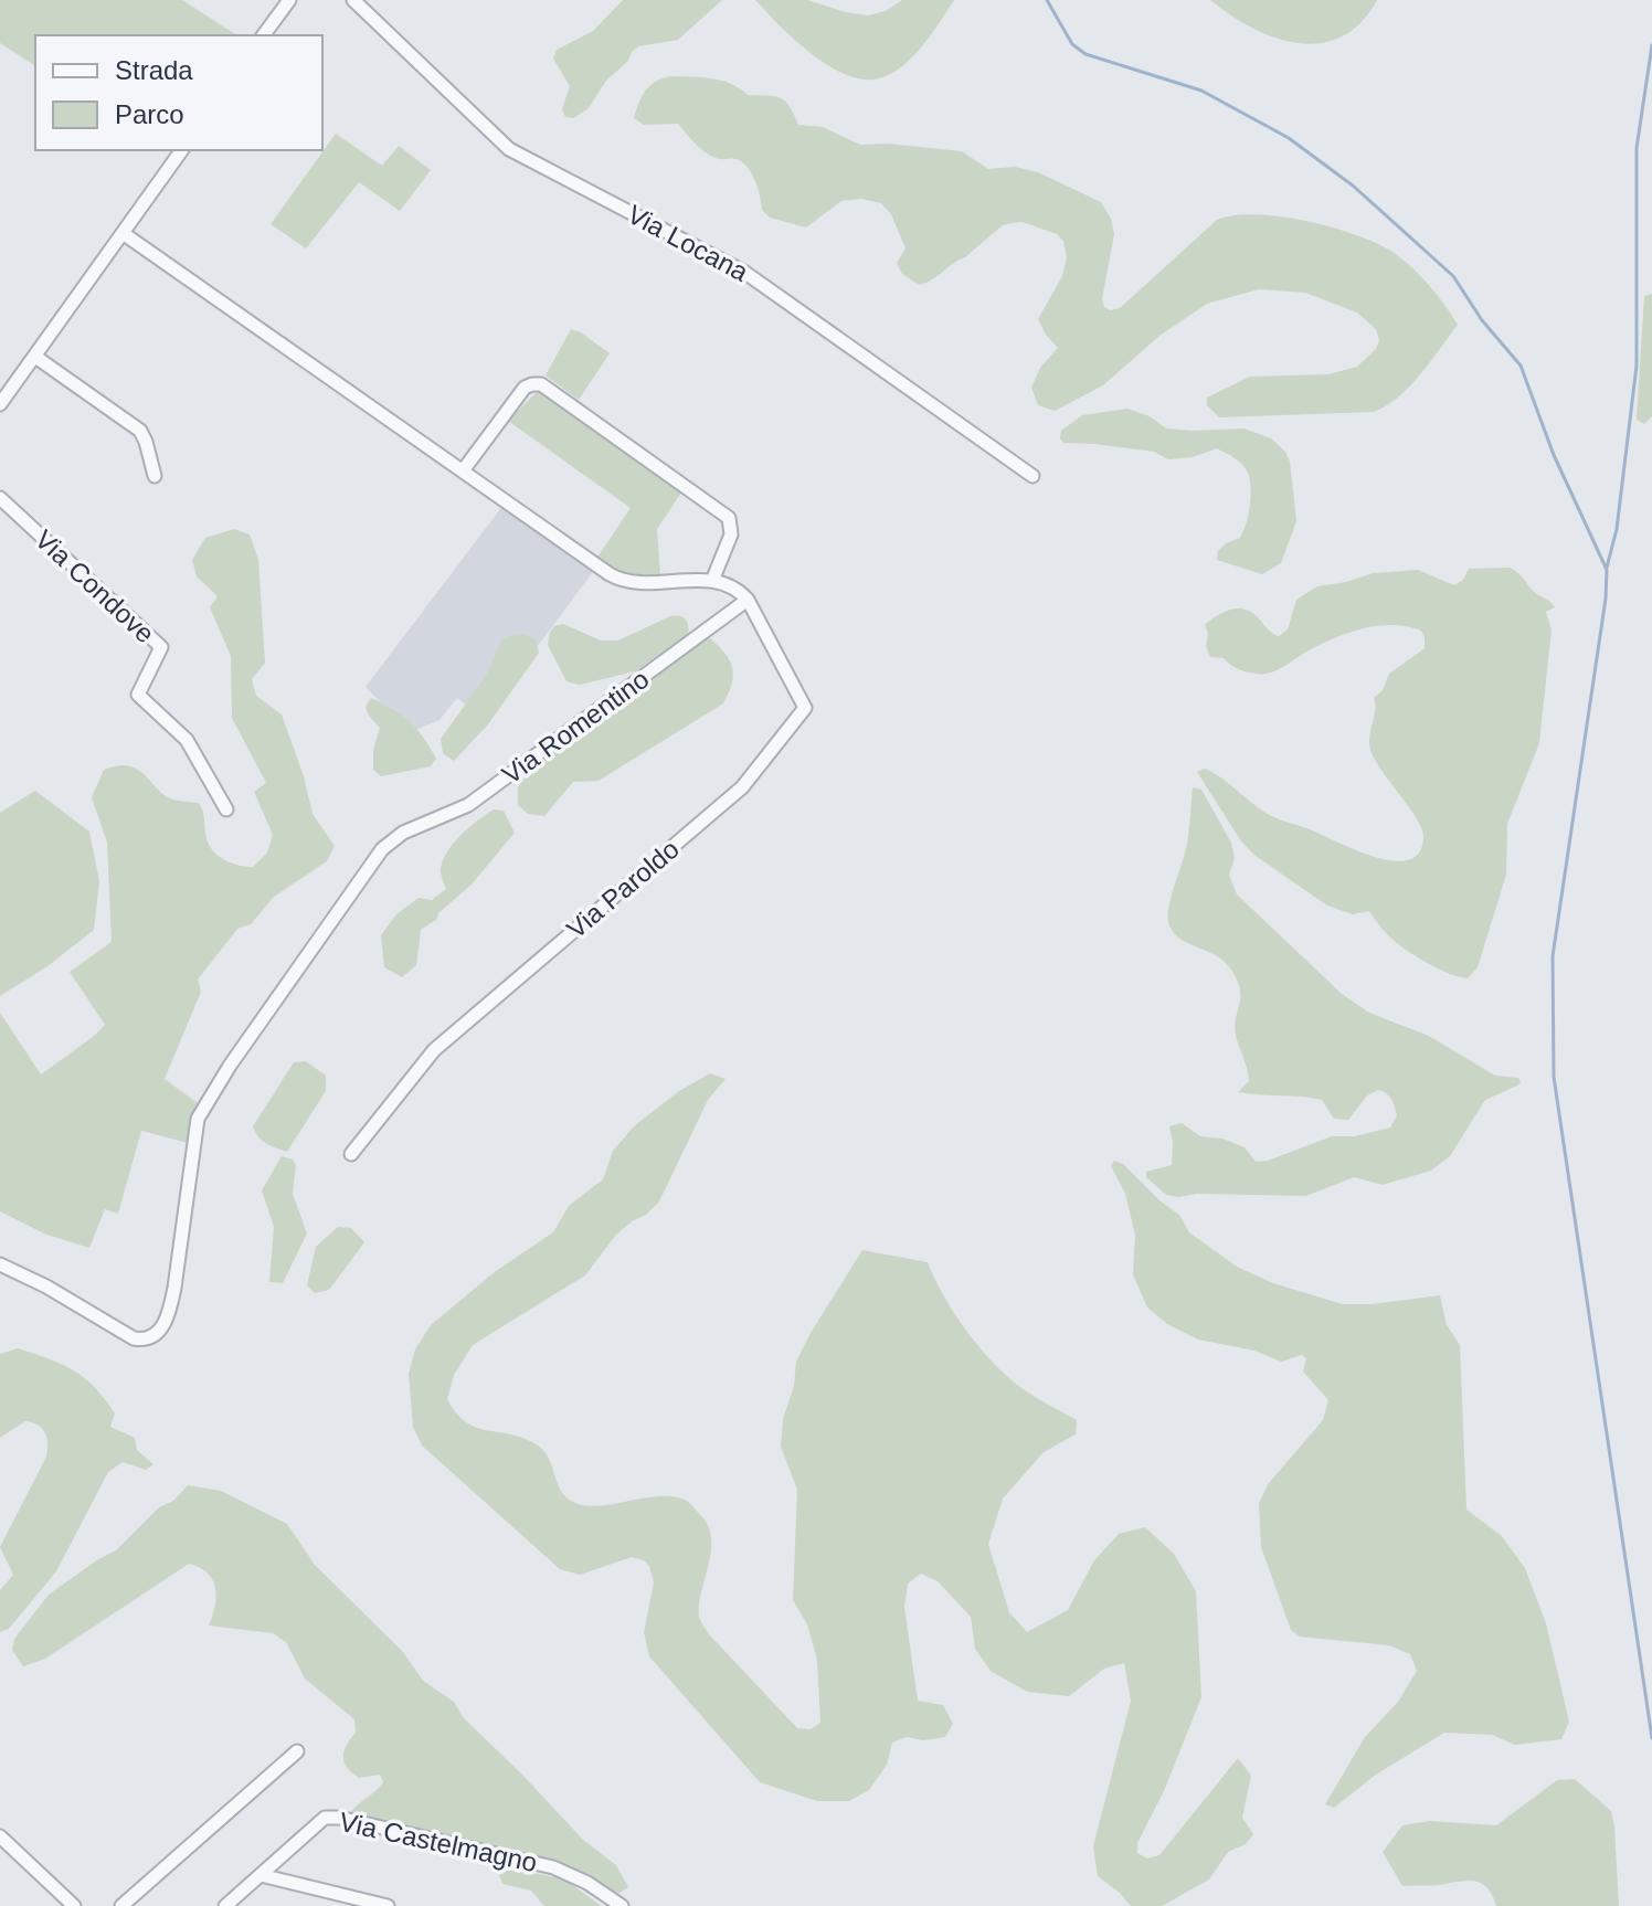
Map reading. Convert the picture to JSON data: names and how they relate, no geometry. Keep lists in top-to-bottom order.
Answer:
{
  "streets": {
    "street": [
      "Via Locana",
      "Via Condove",
      "Via Romentino",
      "Via Paroldo",
      "Via Castelmagno"
    ]
  },
  "crossings": [
    ["Via Romentino", "Via Paroldo"]
  ],
  "legend": ["Strada", "Parco"]
}
